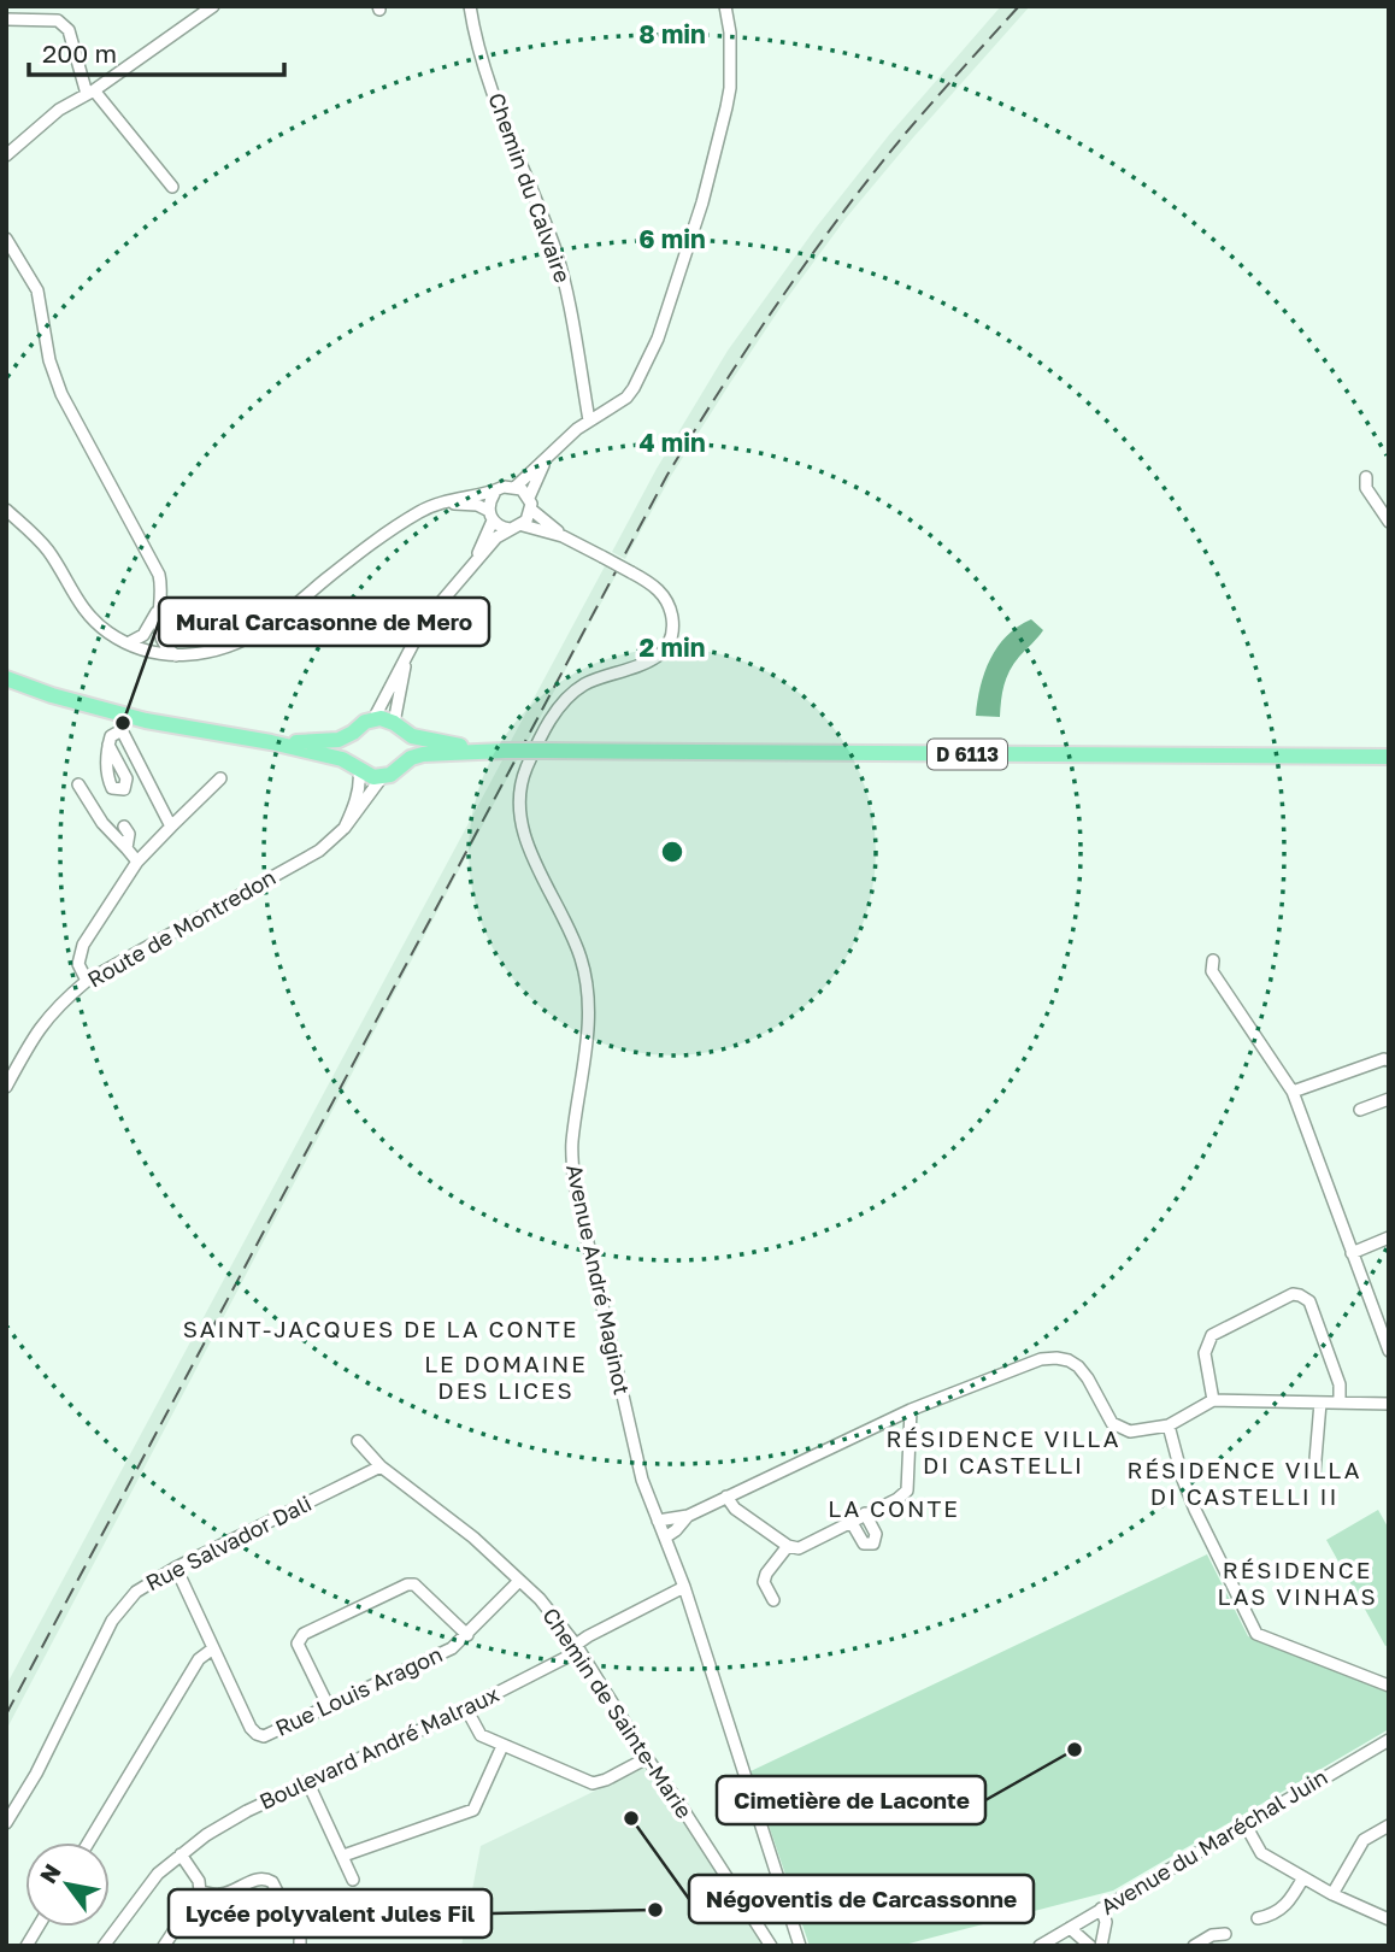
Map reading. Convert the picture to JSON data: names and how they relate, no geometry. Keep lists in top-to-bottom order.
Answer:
{
  "streets": {
    "main road": ["D 6113"],
    "street": [
      "Chemin du Calvaire",
      "Route de Montredon",
      "Avenue André Maginot",
      "Rue Salvador Dali",
      "Rue Louis Aragon",
      "Chemin de Sainte-Marie",
      "Boulevard André Malraux",
      "Avenue du Maréchal Juin"
    ]
  },
  "crossings": [
    ["D 6113", "Route de Montredon"],
    ["Avenue André Maginot", "Boulevard André Malraux"],
    ["Rue Salvador Dali", "Rue Louis Aragon"],
    ["Rue Salvador Dali", "Chemin de Sainte-Marie"],
    ["Rue Louis Aragon", "Chemin de Sainte-Marie"],
    ["Chemin de Sainte-Marie", "Boulevard André Malraux"]
  ],
  "districts": [
    "SAINT-JACQUES DE LA CONTE",
    "LE DOMAINE DES LICES",
    "RÉSIDENCE VILLA DI CASTELLI",
    "RÉSIDENCE VILLA DI CASTELLI II",
    "LA CONTE",
    "RÉSIDENCE LAS VINHAS"
  ],
  "places": [
    "Mural Carcasonne de Mero",
    "Cimetière de Laconte",
    "Négoventis de Carcassonne",
    "Lycée polyvalent Jules Fil"
  ],
  "scale_bar": "200 m",
  "north": "top left",
  "rings": [
    "8 min",
    "6 min",
    "4 min",
    "2 min"
  ]
}
